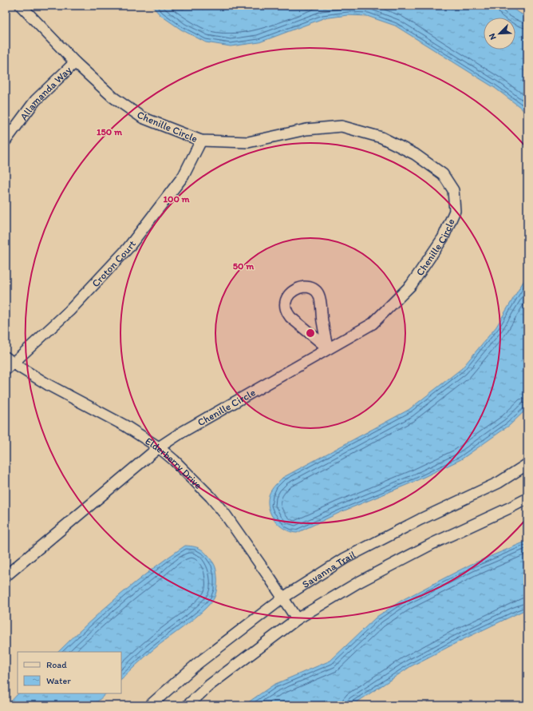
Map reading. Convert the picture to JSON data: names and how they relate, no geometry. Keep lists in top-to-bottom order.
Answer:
{
  "streets": {
    "street": [
      "Allamanda Way",
      "Chenille Circle",
      "Croton Court",
      "Elderberry Drive",
      "Savanna Trail"
    ]
  },
  "crossings": [
    ["Allamanda Way", "Chenille Circle"],
    ["Chenille Circle", "Croton Court"],
    ["Chenille Circle", "Elderberry Drive"],
    ["Croton Court", "Elderberry Drive"],
    ["Elderberry Drive", "Savanna Trail"]
  ],
  "legend": ["Road", "Water"],
  "north": "bottom left",
  "rings": ["150 m", "100 m", "50 m"]
}
